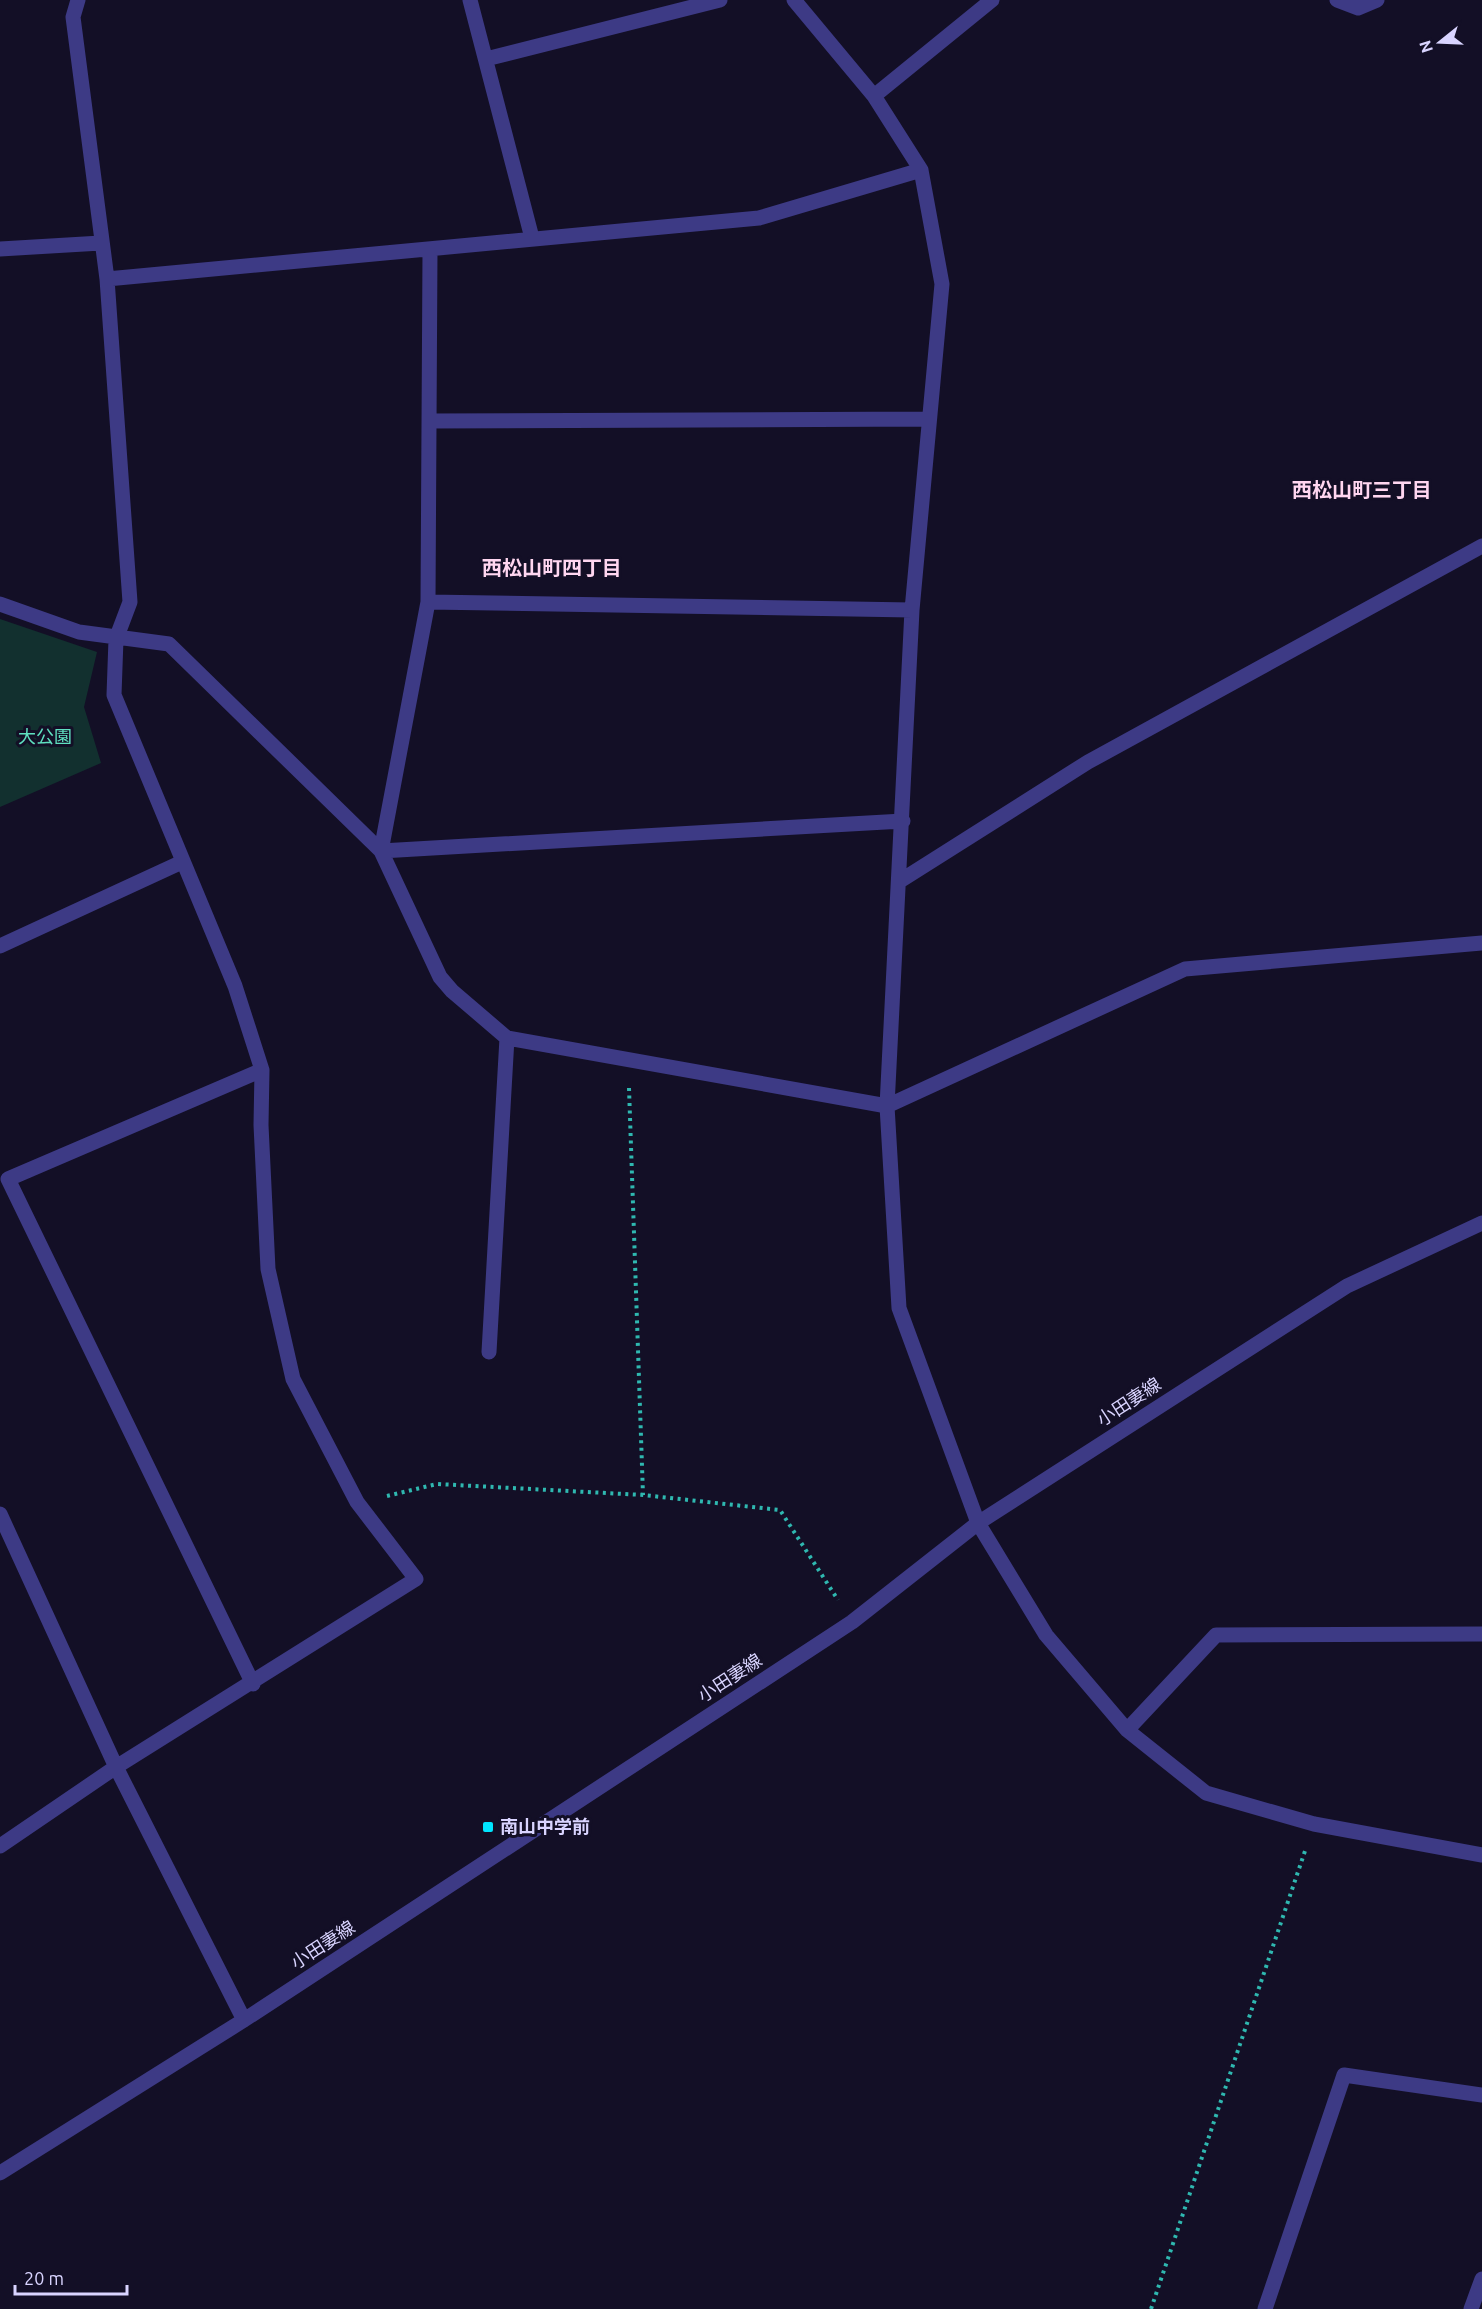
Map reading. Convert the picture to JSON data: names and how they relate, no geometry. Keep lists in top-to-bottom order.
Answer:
{
  "streets": {
    "street": ["小田妻線"]
  },
  "districts": ["西松山町三丁目", "西松山町四丁目"],
  "parks": ["大公園"],
  "places": {
    "transit": ["南山中学前"]
  },
  "scale_bar": "20 m",
  "north": "left"
}
